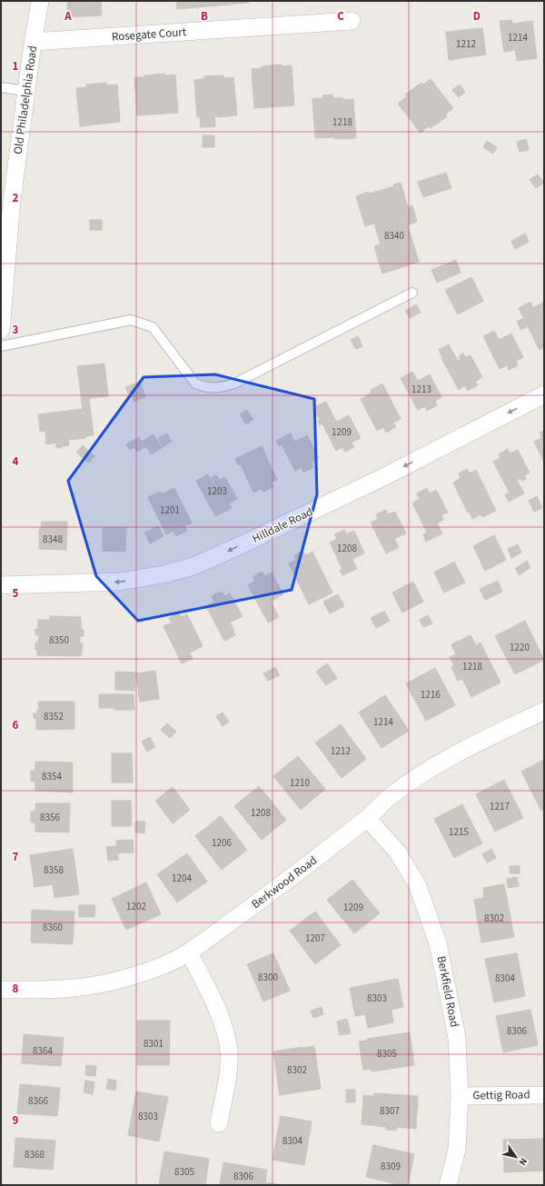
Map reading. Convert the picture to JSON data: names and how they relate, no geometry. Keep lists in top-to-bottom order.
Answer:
{
  "streets": {
    "street": [
      "Rosegate Court",
      "Old Philadelphia Road",
      "Hilldale Road",
      "Berkwood Road",
      "Berkfield Road",
      "Gettig Road"
    ]
  },
  "crossings": [
    ["Rosegate Court", "Old Philadelphia Road"],
    ["Berkwood Road", "Berkfield Road"],
    ["Berkfield Road", "Gettig Road"]
  ],
  "one_way": ["Hilldale Road"],
  "house_numbers": [
    "1214",
    "1212",
    "1218",
    "8340",
    "1213",
    "1209",
    "1203",
    "1201",
    "8348",
    "1208",
    "8350",
    "1220",
    "1218",
    "1216",
    "8352",
    "1214",
    "1212",
    "8354",
    "1210",
    "1217",
    "1208",
    "8356",
    "1215",
    "1206",
    "8358",
    "1204",
    "1202",
    "1209",
    "8302",
    "8360",
    "1207",
    "8300",
    "8304",
    "8303",
    "8306",
    "8301",
    "8364",
    "8305",
    "8302",
    "8366",
    "8307",
    "8303",
    "8304",
    "8368",
    "8309",
    "8305",
    "8306"
  ],
  "north": "bottom right",
  "grid": {
    "columns": [
      "A",
      "B",
      "C",
      "D"
    ],
    "rows": [
      "1",
      "2",
      "3",
      "4",
      "5",
      "6",
      "7",
      "8",
      "9"
    ]
  }
}
